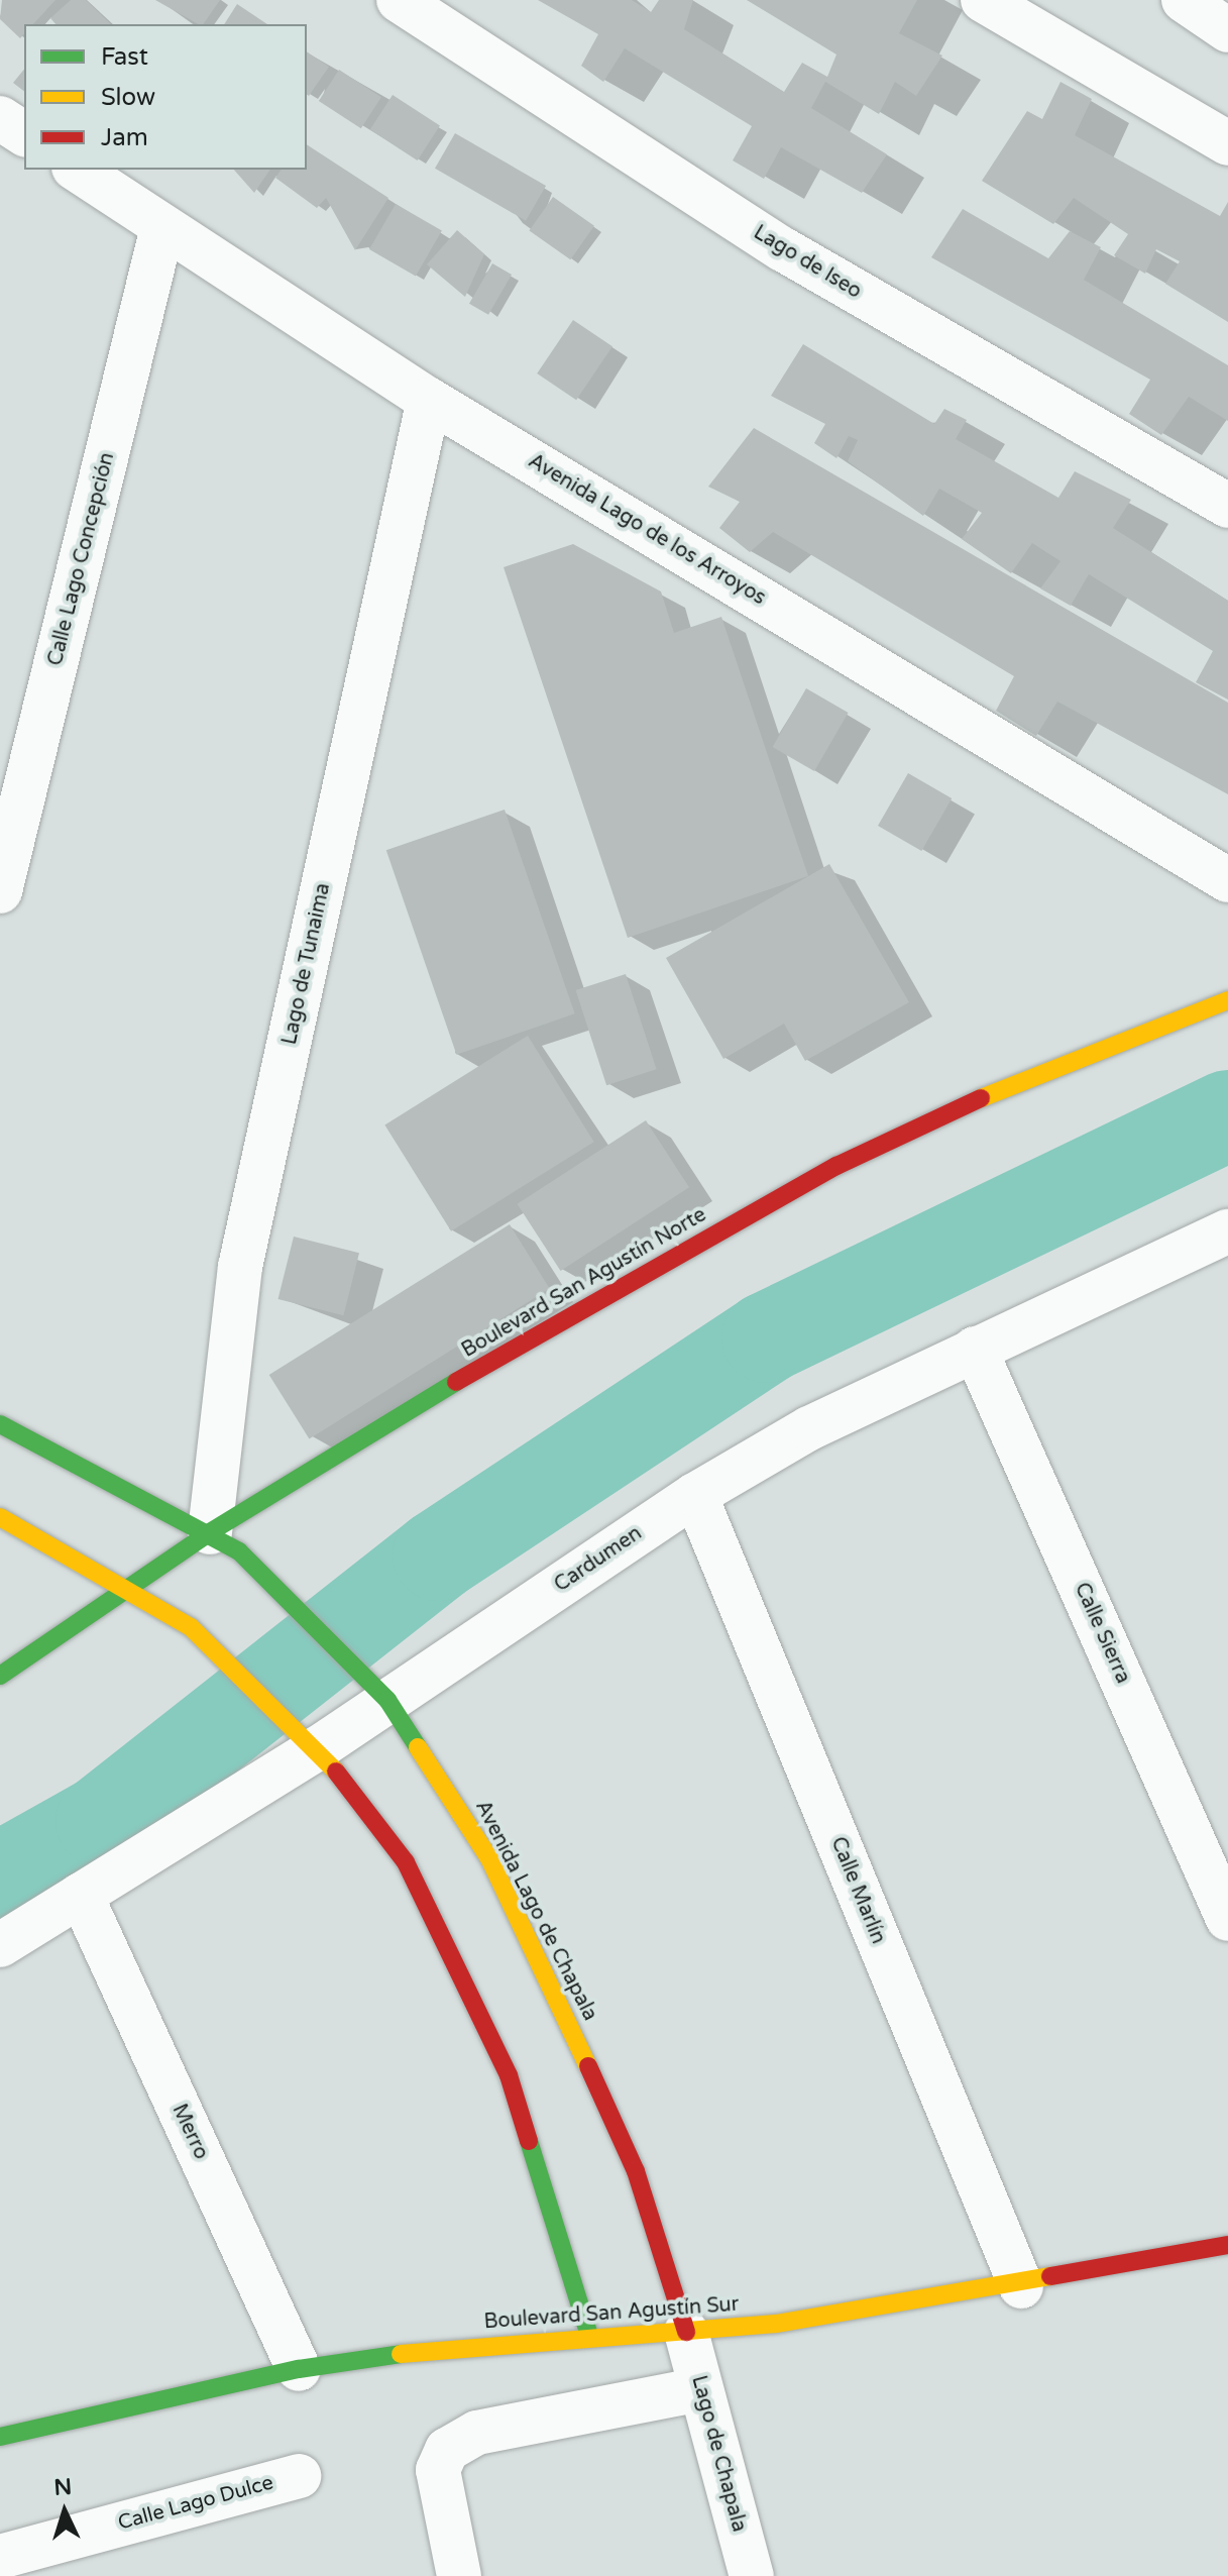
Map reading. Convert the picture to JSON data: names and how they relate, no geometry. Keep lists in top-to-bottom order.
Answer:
{
  "streets": {
    "main road": ["Boulevard San Agustín Norte", "Avenida Lago de Chapala", "Boulevard San Agustín Sur"],
    "street": [
      "Lago de Iseo",
      "Avenida Lago de los Arroyos",
      "Calle Lago Concepción",
      "Lago de Tunaima",
      "Cardumen",
      "Calle Sierra",
      "Calle Marlín",
      "Merro",
      "Lago de Chapala",
      "Calle Lago Dulce"
    ]
  },
  "crossings": [
    ["Avenida Lago de los Arroyos", "Calle Lago Concepción"],
    ["Avenida Lago de los Arroyos", "Lago de Tunaima"],
    ["Lago de Tunaima", "Boulevard San Agustín Norte"],
    ["Lago de Tunaima", "Avenida Lago de Chapala"],
    ["Boulevard San Agustín Norte", "Avenida Lago de Chapala"],
    ["Cardumen", "Calle Sierra"],
    ["Cardumen", "Calle Marlín"],
    ["Cardumen", "Avenida Lago de Chapala"],
    ["Cardumen", "Merro"],
    ["Calle Marlín", "Boulevard San Agustín Sur"],
    ["Avenida Lago de Chapala", "Boulevard San Agustín Sur"],
    ["Avenida Lago de Chapala", "Lago de Chapala"],
    ["Merro", "Boulevard San Agustín Sur"],
    ["Boulevard San Agustín Sur", "Lago de Chapala"]
  ],
  "legend": ["Fast", "Slow", "Jam"],
  "north": "top"
}
